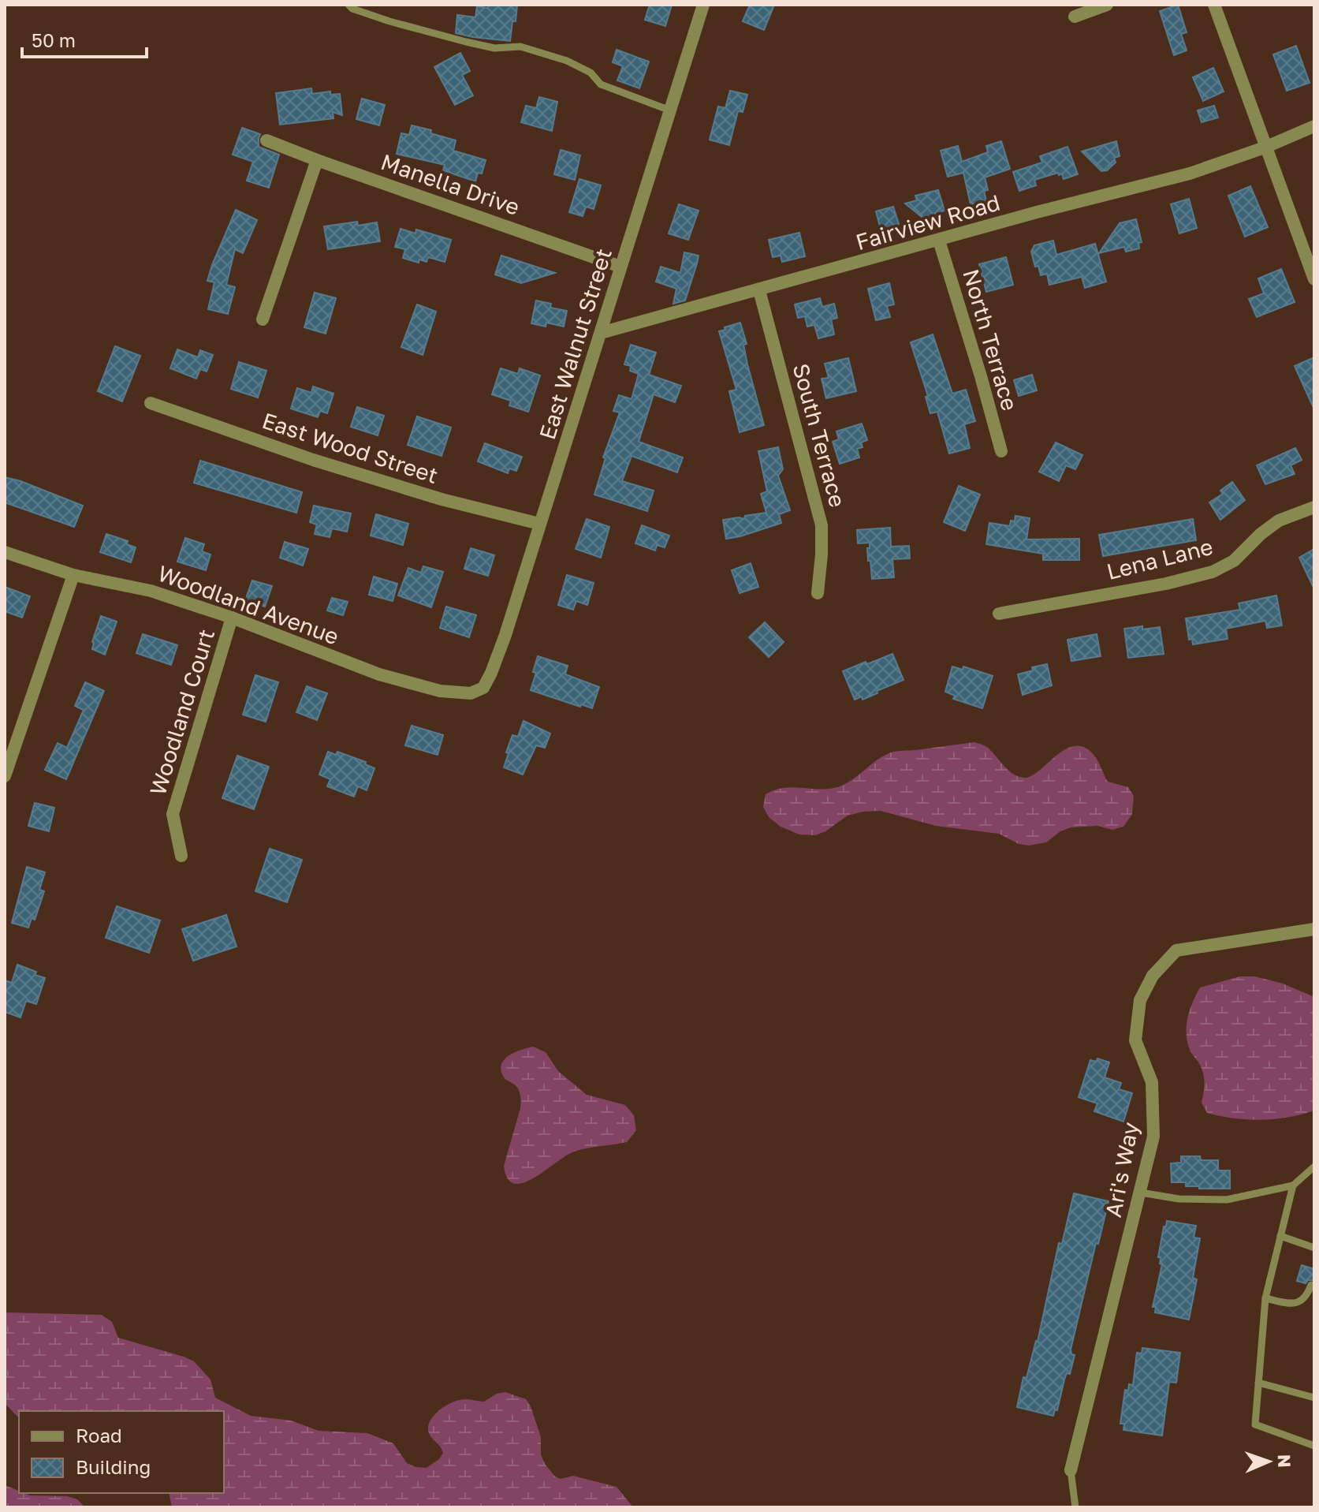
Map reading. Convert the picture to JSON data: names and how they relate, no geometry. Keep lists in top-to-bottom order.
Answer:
{
  "streets": {
    "street": [
      "Manella Drive",
      "Fairview Road",
      "North Terrace",
      "East Walnut Street",
      "South Terrace",
      "East Wood Street",
      "Lena Lane",
      "Woodland Avenue",
      "Woodland Court",
      "Ari's Way"
    ]
  },
  "crossings": [
    ["Manella Drive", "East Walnut Street"],
    ["Fairview Road", "North Terrace"],
    ["Fairview Road", "East Walnut Street"],
    ["Fairview Road", "South Terrace"],
    ["East Walnut Street", "East Wood Street"],
    ["East Walnut Street", "Woodland Avenue"],
    ["Woodland Avenue", "Woodland Court"]
  ],
  "legend": ["Road", "Building"],
  "scale_bar": "50 m",
  "north": "right"
}
